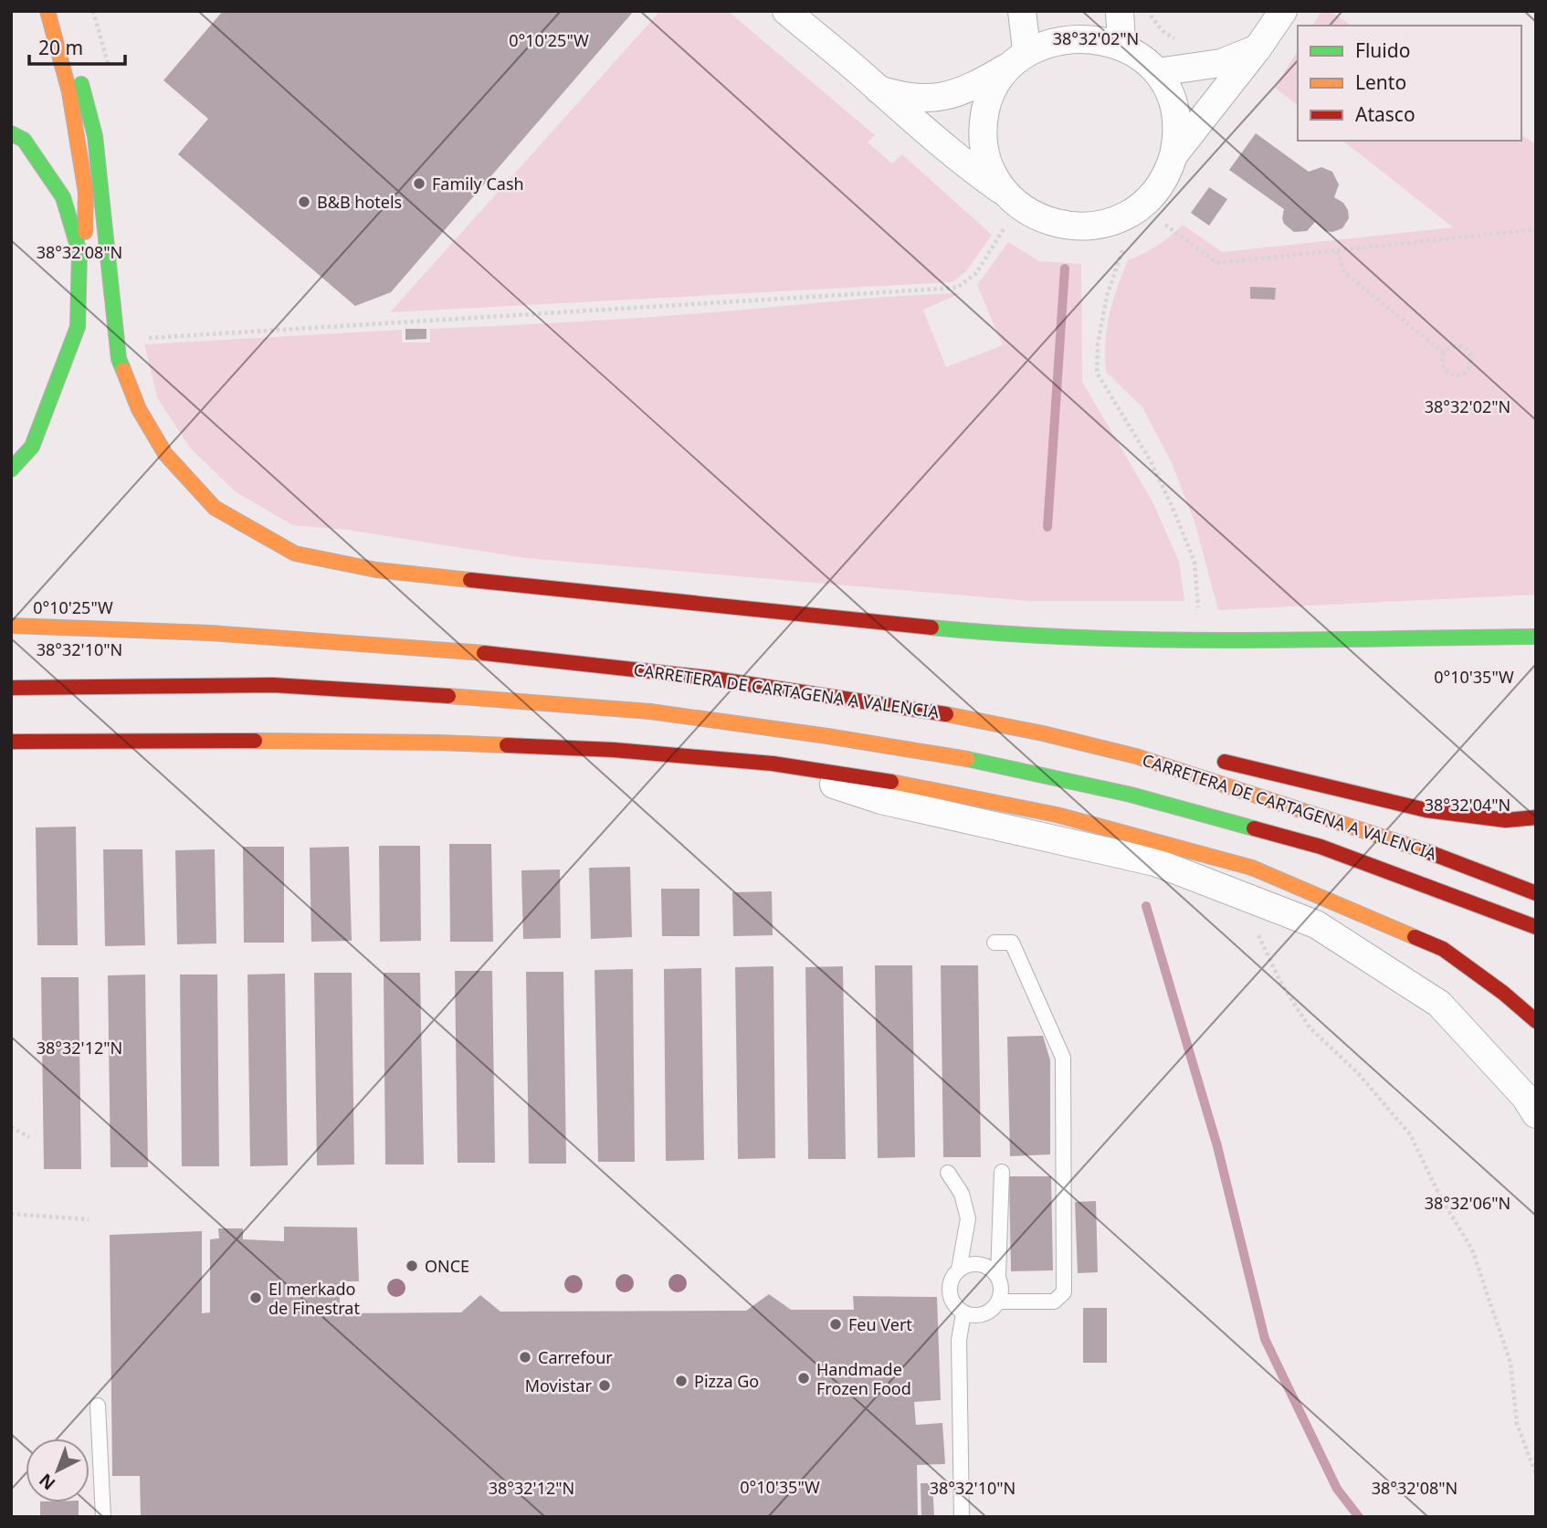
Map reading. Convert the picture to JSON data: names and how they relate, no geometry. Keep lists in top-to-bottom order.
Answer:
{
  "streets": {
    "main road": ["CARRETERA DE CARTAGENA A VALENCIA"]
  },
  "places": [
    "Family Cash",
    "B&B hotels",
    "ONCE",
    "El merkado de Finestrat",
    "Feu Vert",
    "Carrefour",
    "Handmade Frozen Food",
    "Pizza Go",
    "Movistar"
  ],
  "legend": ["Fluido", "Lento", "Atasco"],
  "scale_bar": "20 m",
  "north": "bottom left",
  "coordinates": [
    "38°32'02\"N",
    "0°10'25\"W",
    "38°32'08\"N",
    "38°32'10\"N",
    "0°10'35\"W",
    "38°32'04\"N",
    "38°32'12\"N",
    "38°32'06\"N"
  ]
}
